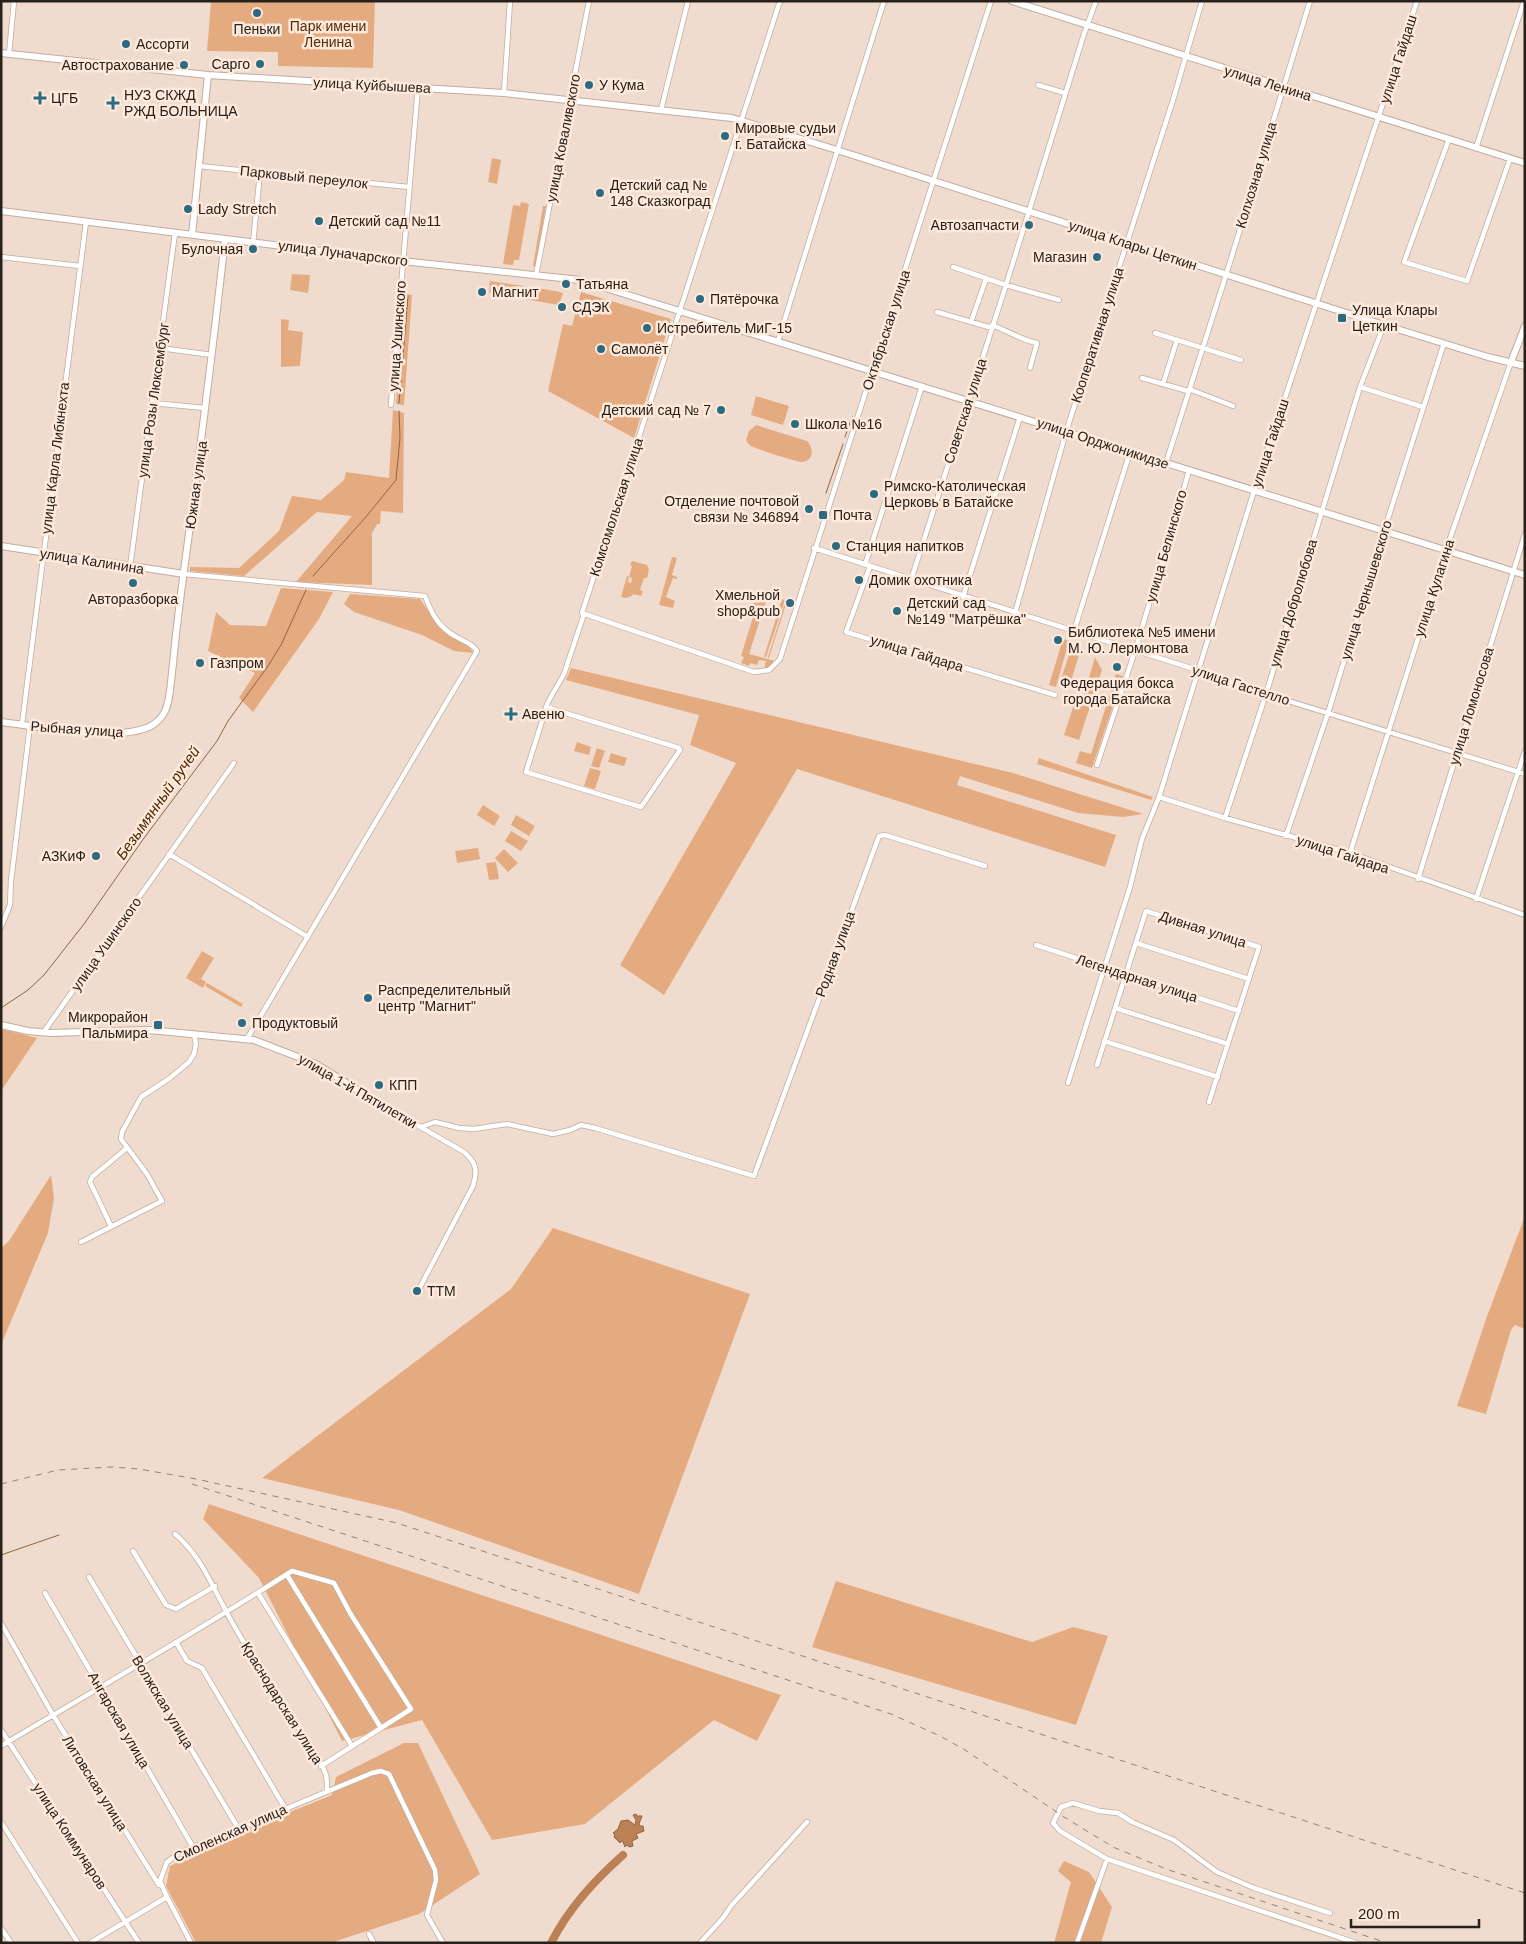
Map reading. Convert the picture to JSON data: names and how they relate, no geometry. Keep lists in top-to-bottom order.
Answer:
{
  "streets": {
    "street": [
      "улица Гайдаш",
      "улица Ленина",
      "улица Куйбышева",
      "улица Коваливского",
      "Колхозная улица",
      "Парковый переулок",
      "улица Клары Цеткин",
      "улица Луначарского",
      "Октябрьская улица",
      "Кооперативная улица",
      "улица Ушинского",
      "улица Розы Люксембург",
      "Советская улица",
      "улица Орджоникидзе",
      "улица Карла Либкнехта",
      "Южная улица",
      "Комсомольская улица",
      "улица Белинского",
      "улица Калинина",
      "улица Кулагина",
      "улица Чернышевского",
      "улица Добролюбова",
      "улица Гайдара",
      "улица Гастелло",
      "улица Ломоносова",
      "Рыбная улица",
      "Дивная улица",
      "Родная улица",
      "Легендарная улица",
      "улица 1-й Пятилетки",
      "Волжская улица",
      "Краснодарская улица",
      "Ангарская улица",
      "Литовская улица",
      "Смоленская улица",
      "улица Коммунаров"
    ]
  },
  "crossings": [
    ["улица Гайдаш", "улица Ленина"],
    ["улица Гайдаш", "улица Клары Цеткин"],
    ["улица Гайдаш", "улица Орджоникидзе"],
    ["улица Гайдаш", "улица Гайдара"],
    ["улица Гайдаш", "улица Гастелло"],
    ["улица Гайдаш", "Легендарная улица"],
    ["улица Ленина", "Колхозная улица"],
    ["улица Ленина", "Кооперативная улица"],
    ["улица Ленина", "Советская улица"],
    ["улица Куйбышева", "улица Коваливского"],
    ["улица Куйбышева", "улица Клары Цеткин"],
    ["улица Куйбышева", "улица Ушинского"],
    ["улица Куйбышева", "Комсомольская улица"],
    ["улица Коваливского", "улица Луначарского"],
    ["Колхозная улица", "улица Клары Цеткин"],
    ["Колхозная улица", "улица Орджоникидзе"],
    ["Парковый переулок", "улица Ушинского"],
    ["улица Клары Цеткин", "Октябрьская улица"],
    ["улица Клары Цеткин", "Кооперативная улица"],
    ["улица Клары Цеткин", "Советская улица"],
    ["улица Клары Цеткин", "Комсомольская улица"],
    ["улица Клары Цеткин", "улица Кулагина"],
    ["улица Клары Цеткин", "улица Чернышевского"],
    ["улица Клары Цеткин", "улица Добролюбова"],
    ["улица Луначарского", "улица Ушинского"],
    ["улица Луначарского", "улица Розы Люксембург"],
    ["улица Луначарского", "улица Орджоникидзе"],
    ["улица Луначарского", "улица Карла Либкнехта"],
    ["улица Луначарского", "Южная улица"],
    ["улица Луначарского", "Комсомольская улица"],
    ["Октябрьская улица", "улица Орджоникидзе"],
    ["Октябрьская улица", "Комсомольская улица"],
    ["Октябрьская улица", "улица Гастелло"],
    ["Кооперативная улица", "улица Орджоникидзе"],
    ["Кооперативная улица", "улица Гастелло"],
    ["улица Ушинского", "улица 1-й Пятилетки"],
    ["улица Розы Люксембург", "улица Калинина"],
    ["Советская улица", "улица Орджоникидзе"],
    ["Советская улица", "улица Гастелло"],
    ["улица Орджоникидзе", "Комсомольская улица"],
    ["улица Орджоникидзе", "улица Белинского"],
    ["улица Орджоникидзе", "улица Кулагина"],
    ["улица Орджоникидзе", "улица Чернышевского"],
    ["улица Орджоникидзе", "улица Добролюбова"],
    ["улица Орджоникидзе", "улица Ломоносова"],
    ["улица Карла Либкнехта", "улица Калинина"],
    ["улица Карла Либкнехта", "Рыбная улица"],
    ["Южная улица", "улица Калинина"],
    ["Южная улица", "Рыбная улица"],
    ["улица Белинского", "улица Гастелло"],
    ["улица Кулагина", "улица Гайдара"],
    ["улица Кулагина", "улица Гастелло"],
    ["улица Чернышевского", "улица Гайдара"],
    ["улица Чернышевского", "улица Гастелло"],
    ["улица Добролюбова", "улица Гайдара"],
    ["улица Добролюбова", "улица Гастелло"],
    ["улица Гайдара", "улица Гастелло"],
    ["улица Гайдара", "улица Ломоносова"],
    ["улица Гастелло", "улица Ломоносова"],
    ["Дивная улица", "Легендарная улица"],
    ["Родная улица", "улица 1-й Пятилетки"],
    ["Волжская улица", "Смоленская улица"],
    ["Краснодарская улица", "Смоленская улица"],
    ["Ангарская улица", "Смоленская улица"],
    ["Литовская улица", "Смоленская улица"]
  ],
  "water": ["Безымянный ручей"],
  "parks": ["Парк имени Ленина"],
  "places": {
    "other": [
      "Пеньки",
      "Ассорти",
      "Сарго",
      "Автострахование",
      "У Кума",
      "Мировые судьи г. Батайска",
      "Детский сад № 148 Сказкоград",
      "Lady Stretch",
      "Детский сад №11",
      "Автозапчасти",
      "Булочная",
      "Магазин",
      "Татьяна",
      "Магнит",
      "Пятёрочка",
      "СДЭК",
      "Истребитель МиГ-15",
      "Самолёт",
      "Детский сад № 7",
      "Школа №16",
      "Римско-Католическая Церковь в Батайске",
      "Отделение почтовой связи № 346894",
      "Станция напитков",
      "Домик охотника",
      "Авторазборка",
      "Хмельной shop&pub",
      "Детский сад №149 \"Матрёшка\"",
      "Библиотека №5 имени М. Ю. Лермонтова",
      "Газпром",
      "Федерация бокса города Батайска",
      "АЗКиФ",
      "Распределительный центр \"Магнит\"",
      "Продуктовый",
      "КПП",
      "ТТМ"
    ],
    "health": ["ЦГБ", "НУЗ СКЖД РЖД БОЛЬНИЦА", "Авеню"],
    "transit": ["Улица Клары Цеткин", "Почта", "Микрорайон Пальмира"]
  },
  "scale_bar": "200 m"
}
